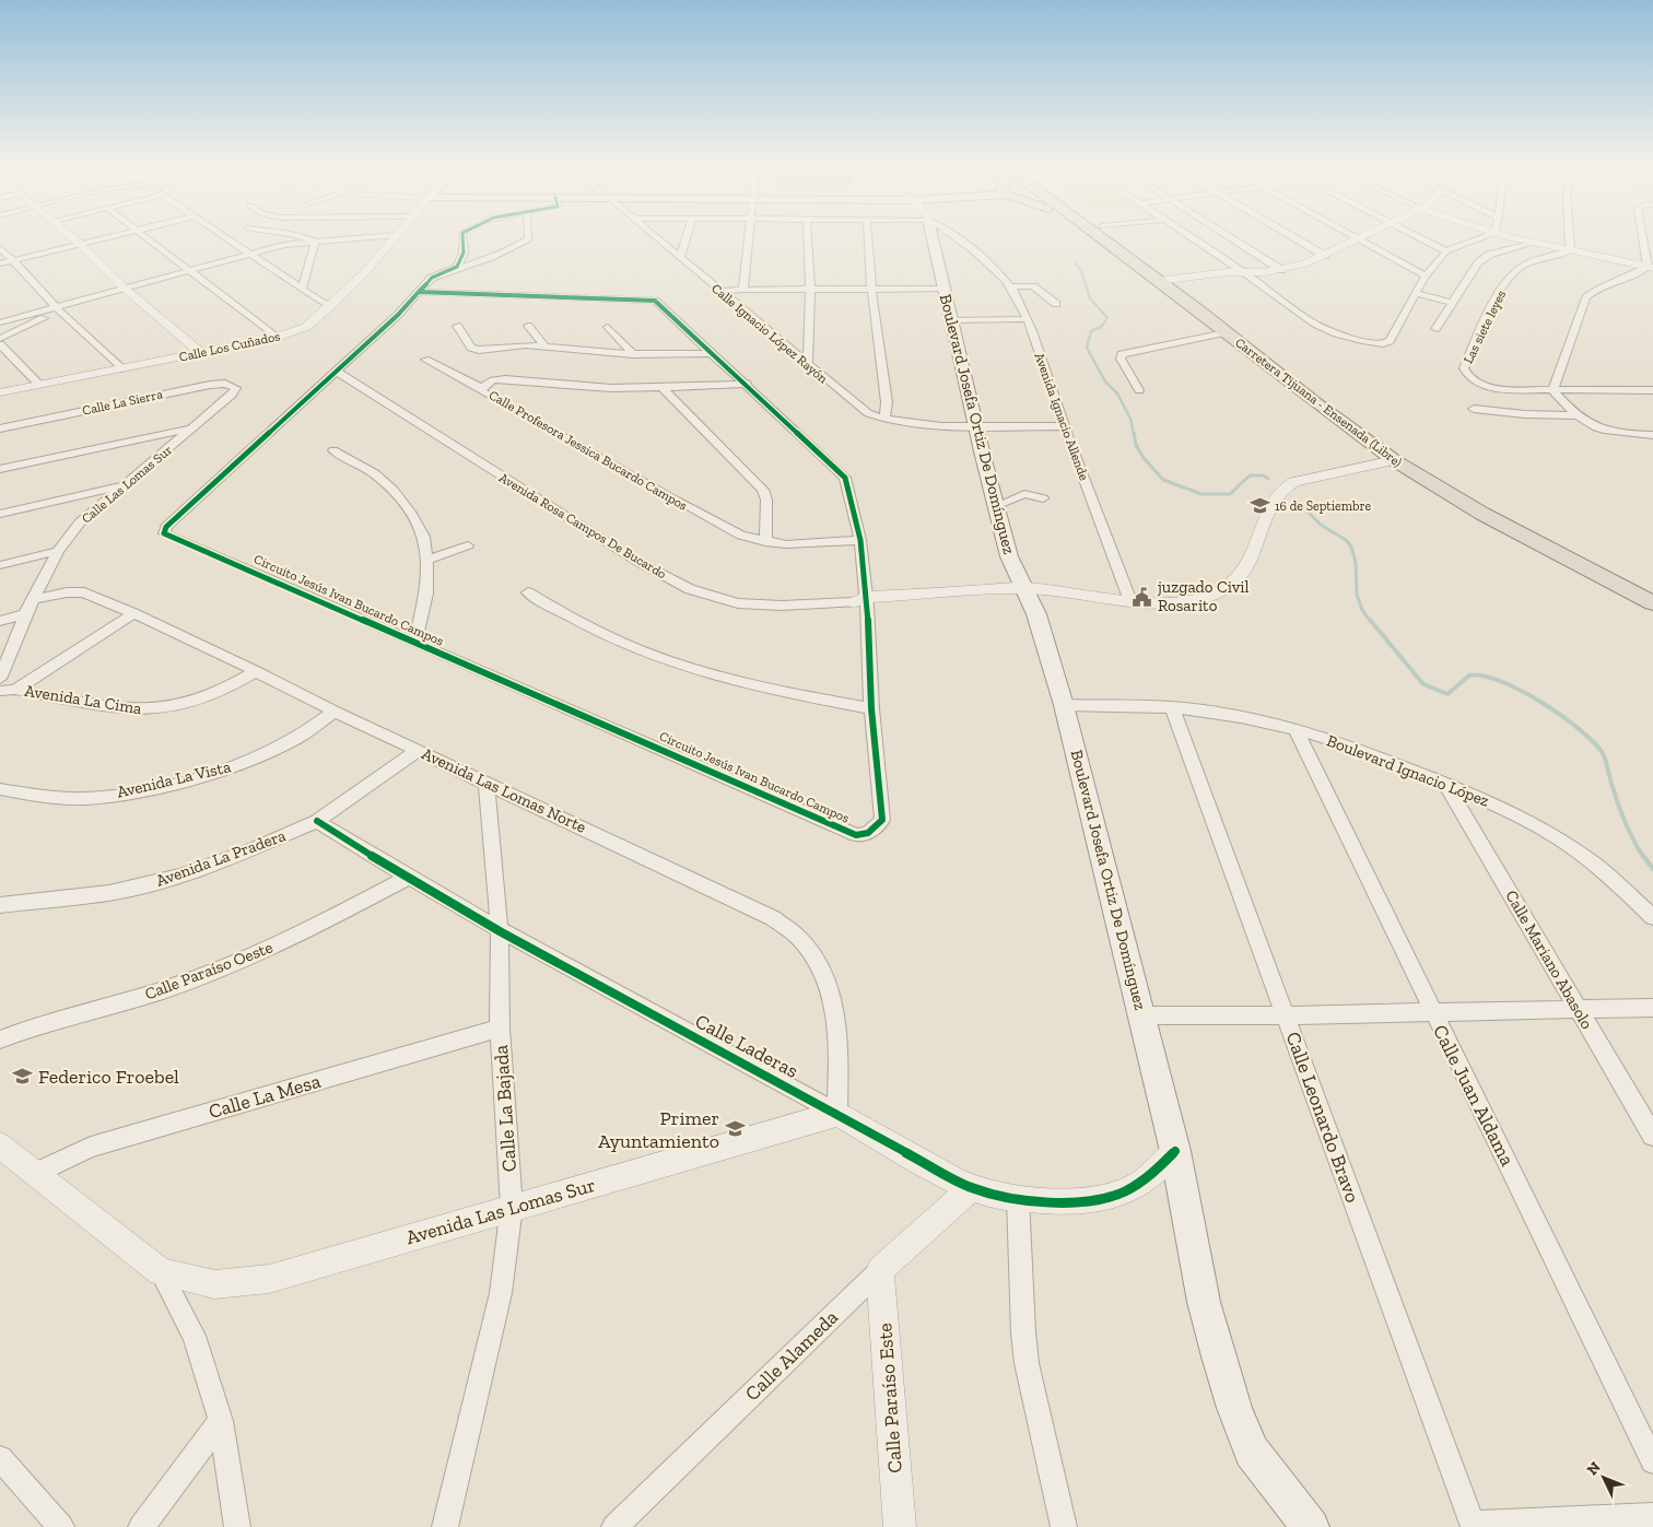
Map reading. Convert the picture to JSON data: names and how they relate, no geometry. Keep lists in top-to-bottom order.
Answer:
{
  "streets": {
    "highway": ["Carretera Tijuana - Ensenada (Libre)"],
    "main road": ["Boulevard Josefa Ortiz De Domínguez"],
    "street": [
      "Las siete leyes",
      "Calle Ignacio López Rayón",
      "Calle Los Cuñados",
      "Calle La Sierra",
      "Avenida Ignacio Allende",
      "Calle Profesora Jessica Bucardo Campos",
      "Calle Las Lomas Sur",
      "Avenida Rosa Campos De Bucardo",
      "Circuito Jesús Ivan Bucardo Campos",
      "Avenida La Cima",
      "Boulevard Ignacio López",
      "Avenida La Vista",
      "Avenida Las Lomas Norte",
      "Avenida La Pradera",
      "Calle Mariano Abasolo",
      "Calle Paraíso Oeste",
      "Calle Laderas",
      "Calle Juan Aldama",
      "Calle La Mesa",
      "Calle La Bajada",
      "Calle Leonardo Bravo",
      "Avenida Las Lomas Sur",
      "Calle Alameda",
      "Calle Paraíso Este"
    ]
  },
  "crossings": [
    ["Calle Ignacio López Rayón", "Avenida Ignacio Allende"],
    ["Calle Ignacio López Rayón", "Boulevard Josefa Ortiz De Domínguez"],
    ["Calle La Sierra", "Calle Las Lomas Sur"],
    ["Avenida Ignacio Allende", "Avenida Rosa Campos De Bucardo"],
    ["Boulevard Josefa Ortiz De Domínguez", "Avenida Rosa Campos De Bucardo"],
    ["Boulevard Josefa Ortiz De Domínguez", "Boulevard Ignacio López"],
    ["Boulevard Josefa Ortiz De Domínguez", "Calle Laderas"],
    ["Calle Profesora Jessica Bucardo Campos", "Circuito Jesús Ivan Bucardo Campos"],
    ["Calle Las Lomas Sur", "Avenida Las Lomas Norte"],
    ["Avenida Rosa Campos De Bucardo", "Circuito Jesús Ivan Bucardo Campos"],
    ["Avenida La Cima", "Avenida Las Lomas Norte"],
    ["Boulevard Ignacio López", "Calle Mariano Abasolo"],
    ["Boulevard Ignacio López", "Calle Juan Aldama"],
    ["Boulevard Ignacio López", "Calle Leonardo Bravo"],
    ["Avenida La Vista", "Avenida Las Lomas Norte"],
    ["Avenida Las Lomas Norte", "Avenida La Pradera"],
    ["Avenida Las Lomas Norte", "Calle Laderas"],
    ["Avenida Las Lomas Norte", "Calle La Bajada"],
    ["Avenida Las Lomas Norte", "Avenida Las Lomas Sur"],
    ["Avenida La Pradera", "Calle Laderas"],
    ["Calle Paraíso Oeste", "Calle Laderas"],
    ["Calle Laderas", "Calle La Bajada"],
    ["Calle Laderas", "Avenida Las Lomas Sur"],
    ["Calle Laderas", "Calle Alameda"],
    ["Calle La Mesa", "Calle La Bajada"],
    ["Calle La Bajada", "Avenida Las Lomas Sur"],
    ["Calle Alameda", "Calle Paraíso Este"]
  ],
  "places": {
    "school or university": ["16 de Septiembre", "Federico Froebel", "Primer Ayuntamiento"],
    "public building": ["juzgado Civil Rosarito"]
  },
  "north": "top left"
}
